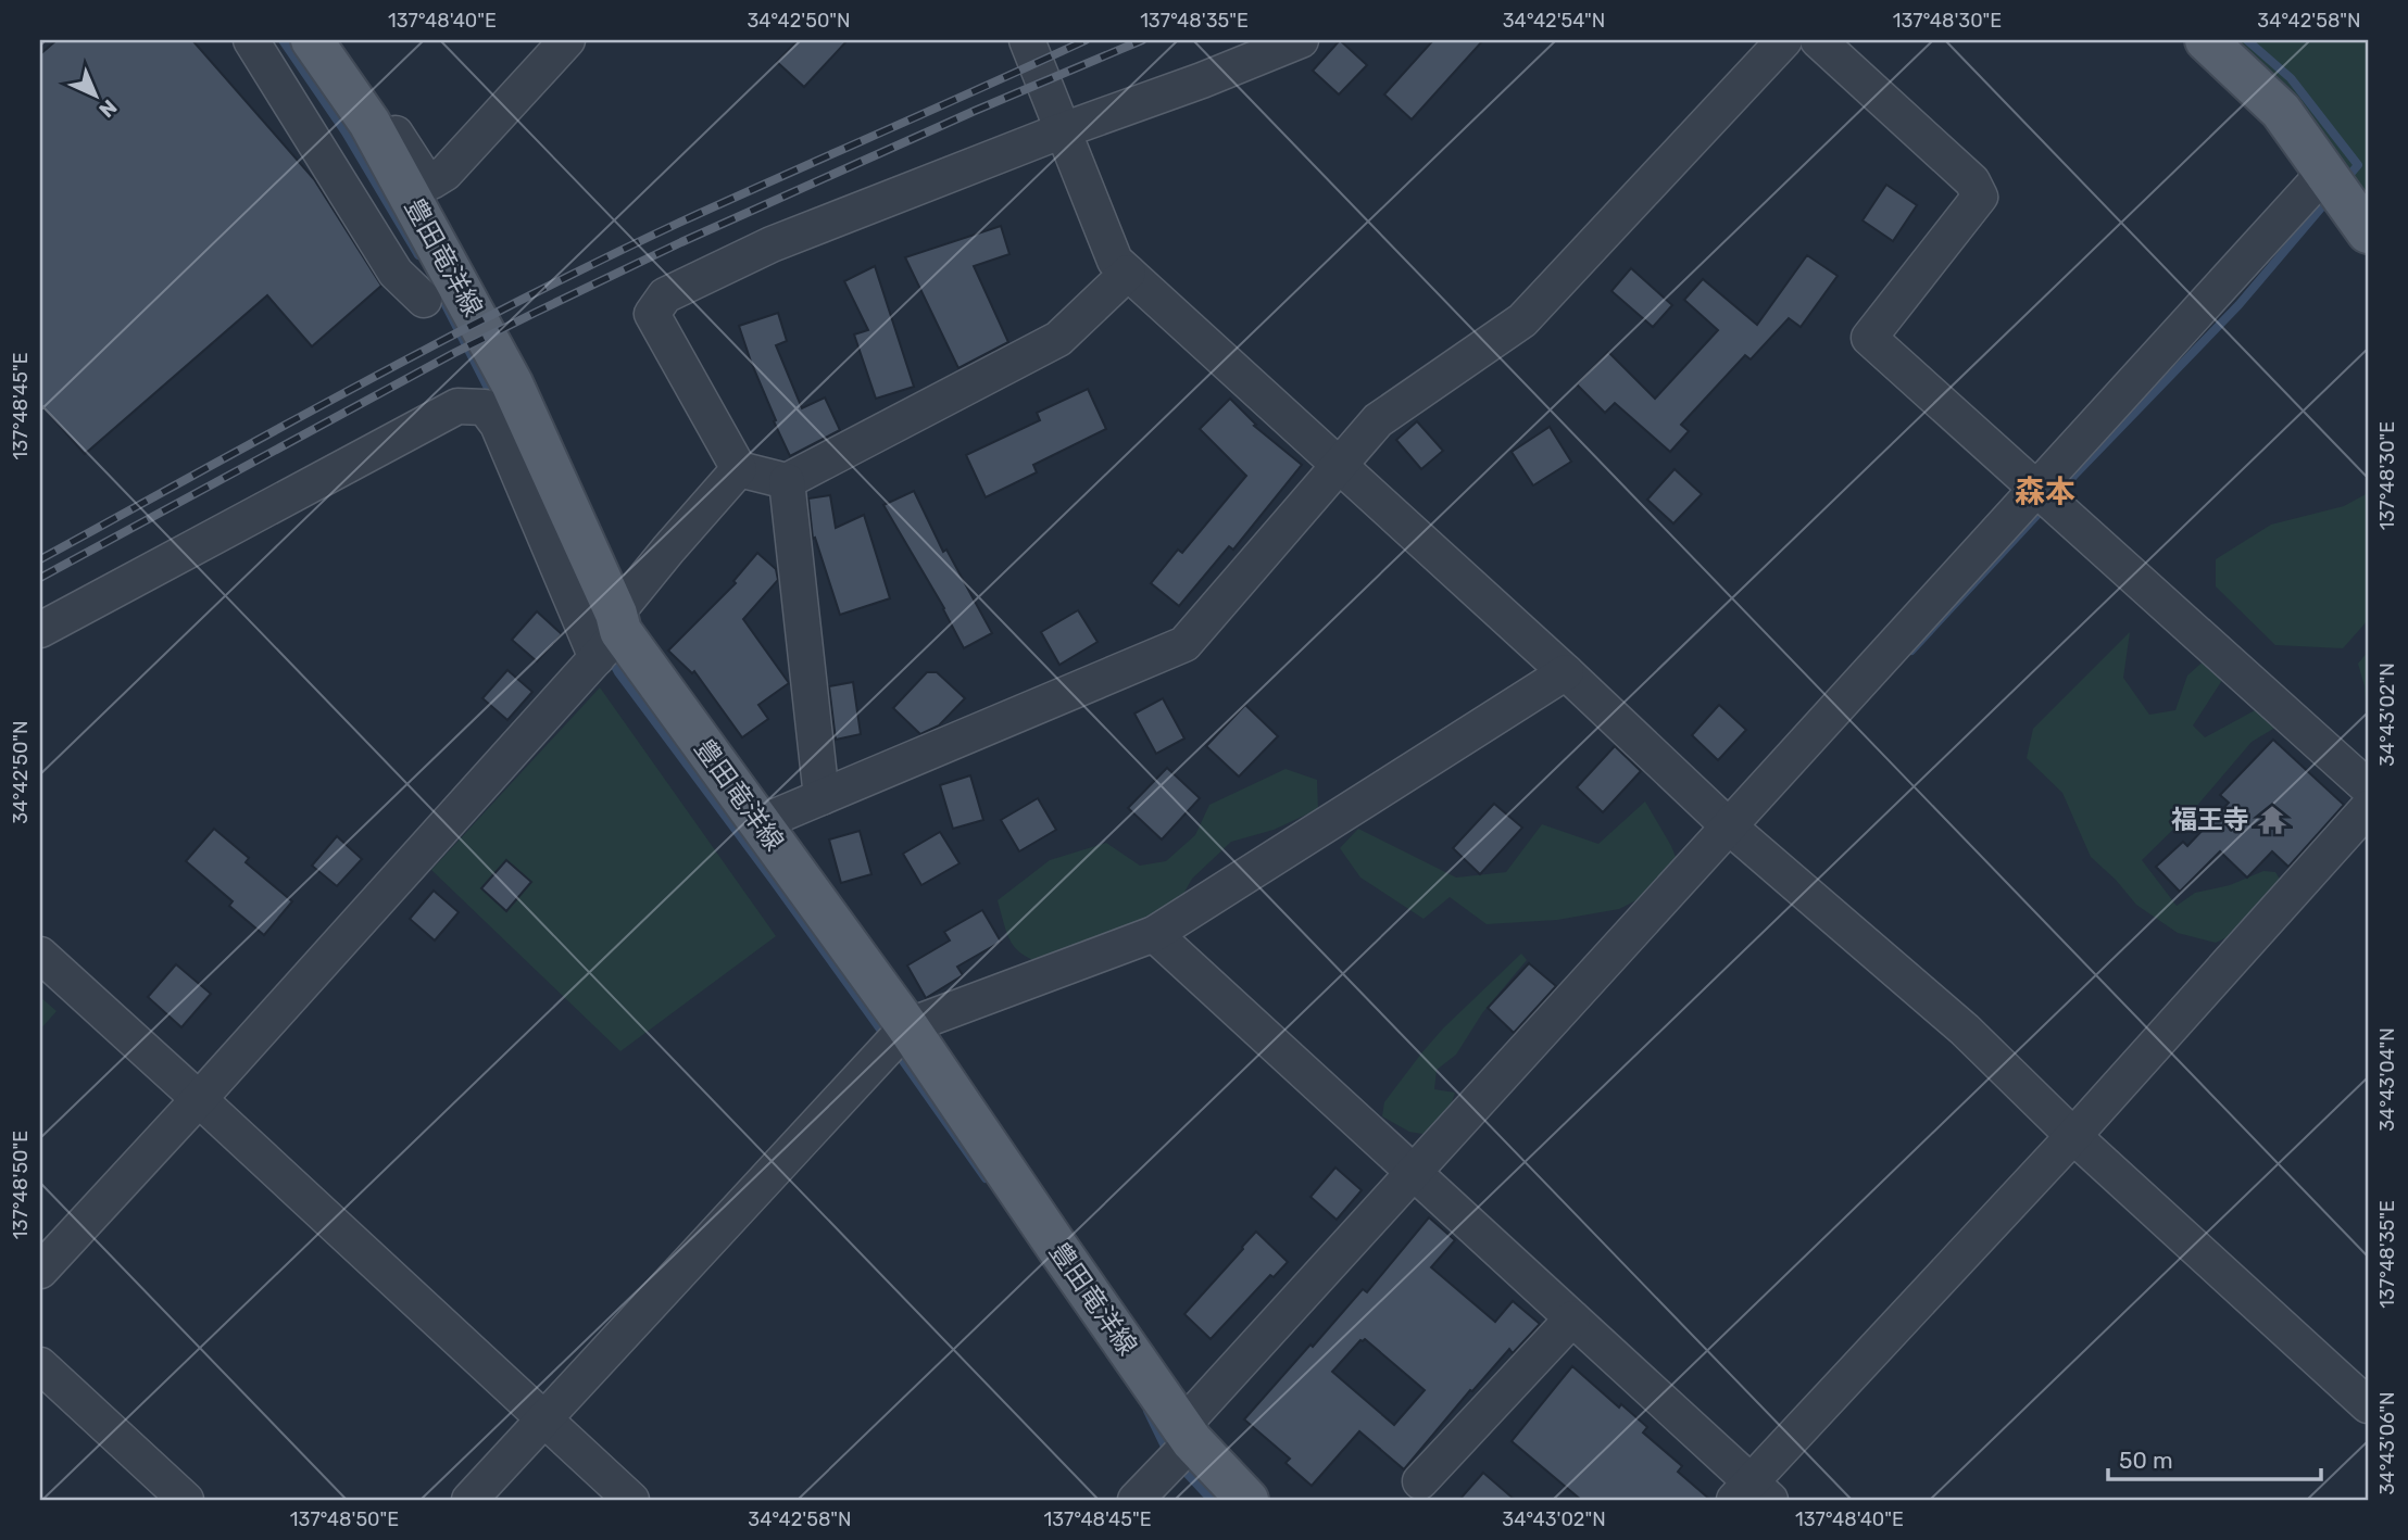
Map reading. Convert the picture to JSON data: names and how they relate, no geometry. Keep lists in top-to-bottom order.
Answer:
{
  "streets": {
    "main road": ["豊田竜洋線"]
  },
  "districts": ["森本"],
  "places": {
    "temple": ["福王寺"]
  },
  "scale_bar": "50 m",
  "north": "bottom right",
  "coordinates": [
    "137°48'40\"E",
    "34°42'50\"N",
    "137°48'35\"E",
    "34°42'54\"N",
    "137°48'30\"E",
    "34°42'58\"N",
    "137°48'45\"E",
    "34°43'02\"N",
    "34°43'04\"N",
    "137°48'50\"E",
    "34°43'06\"N"
  ]
}
